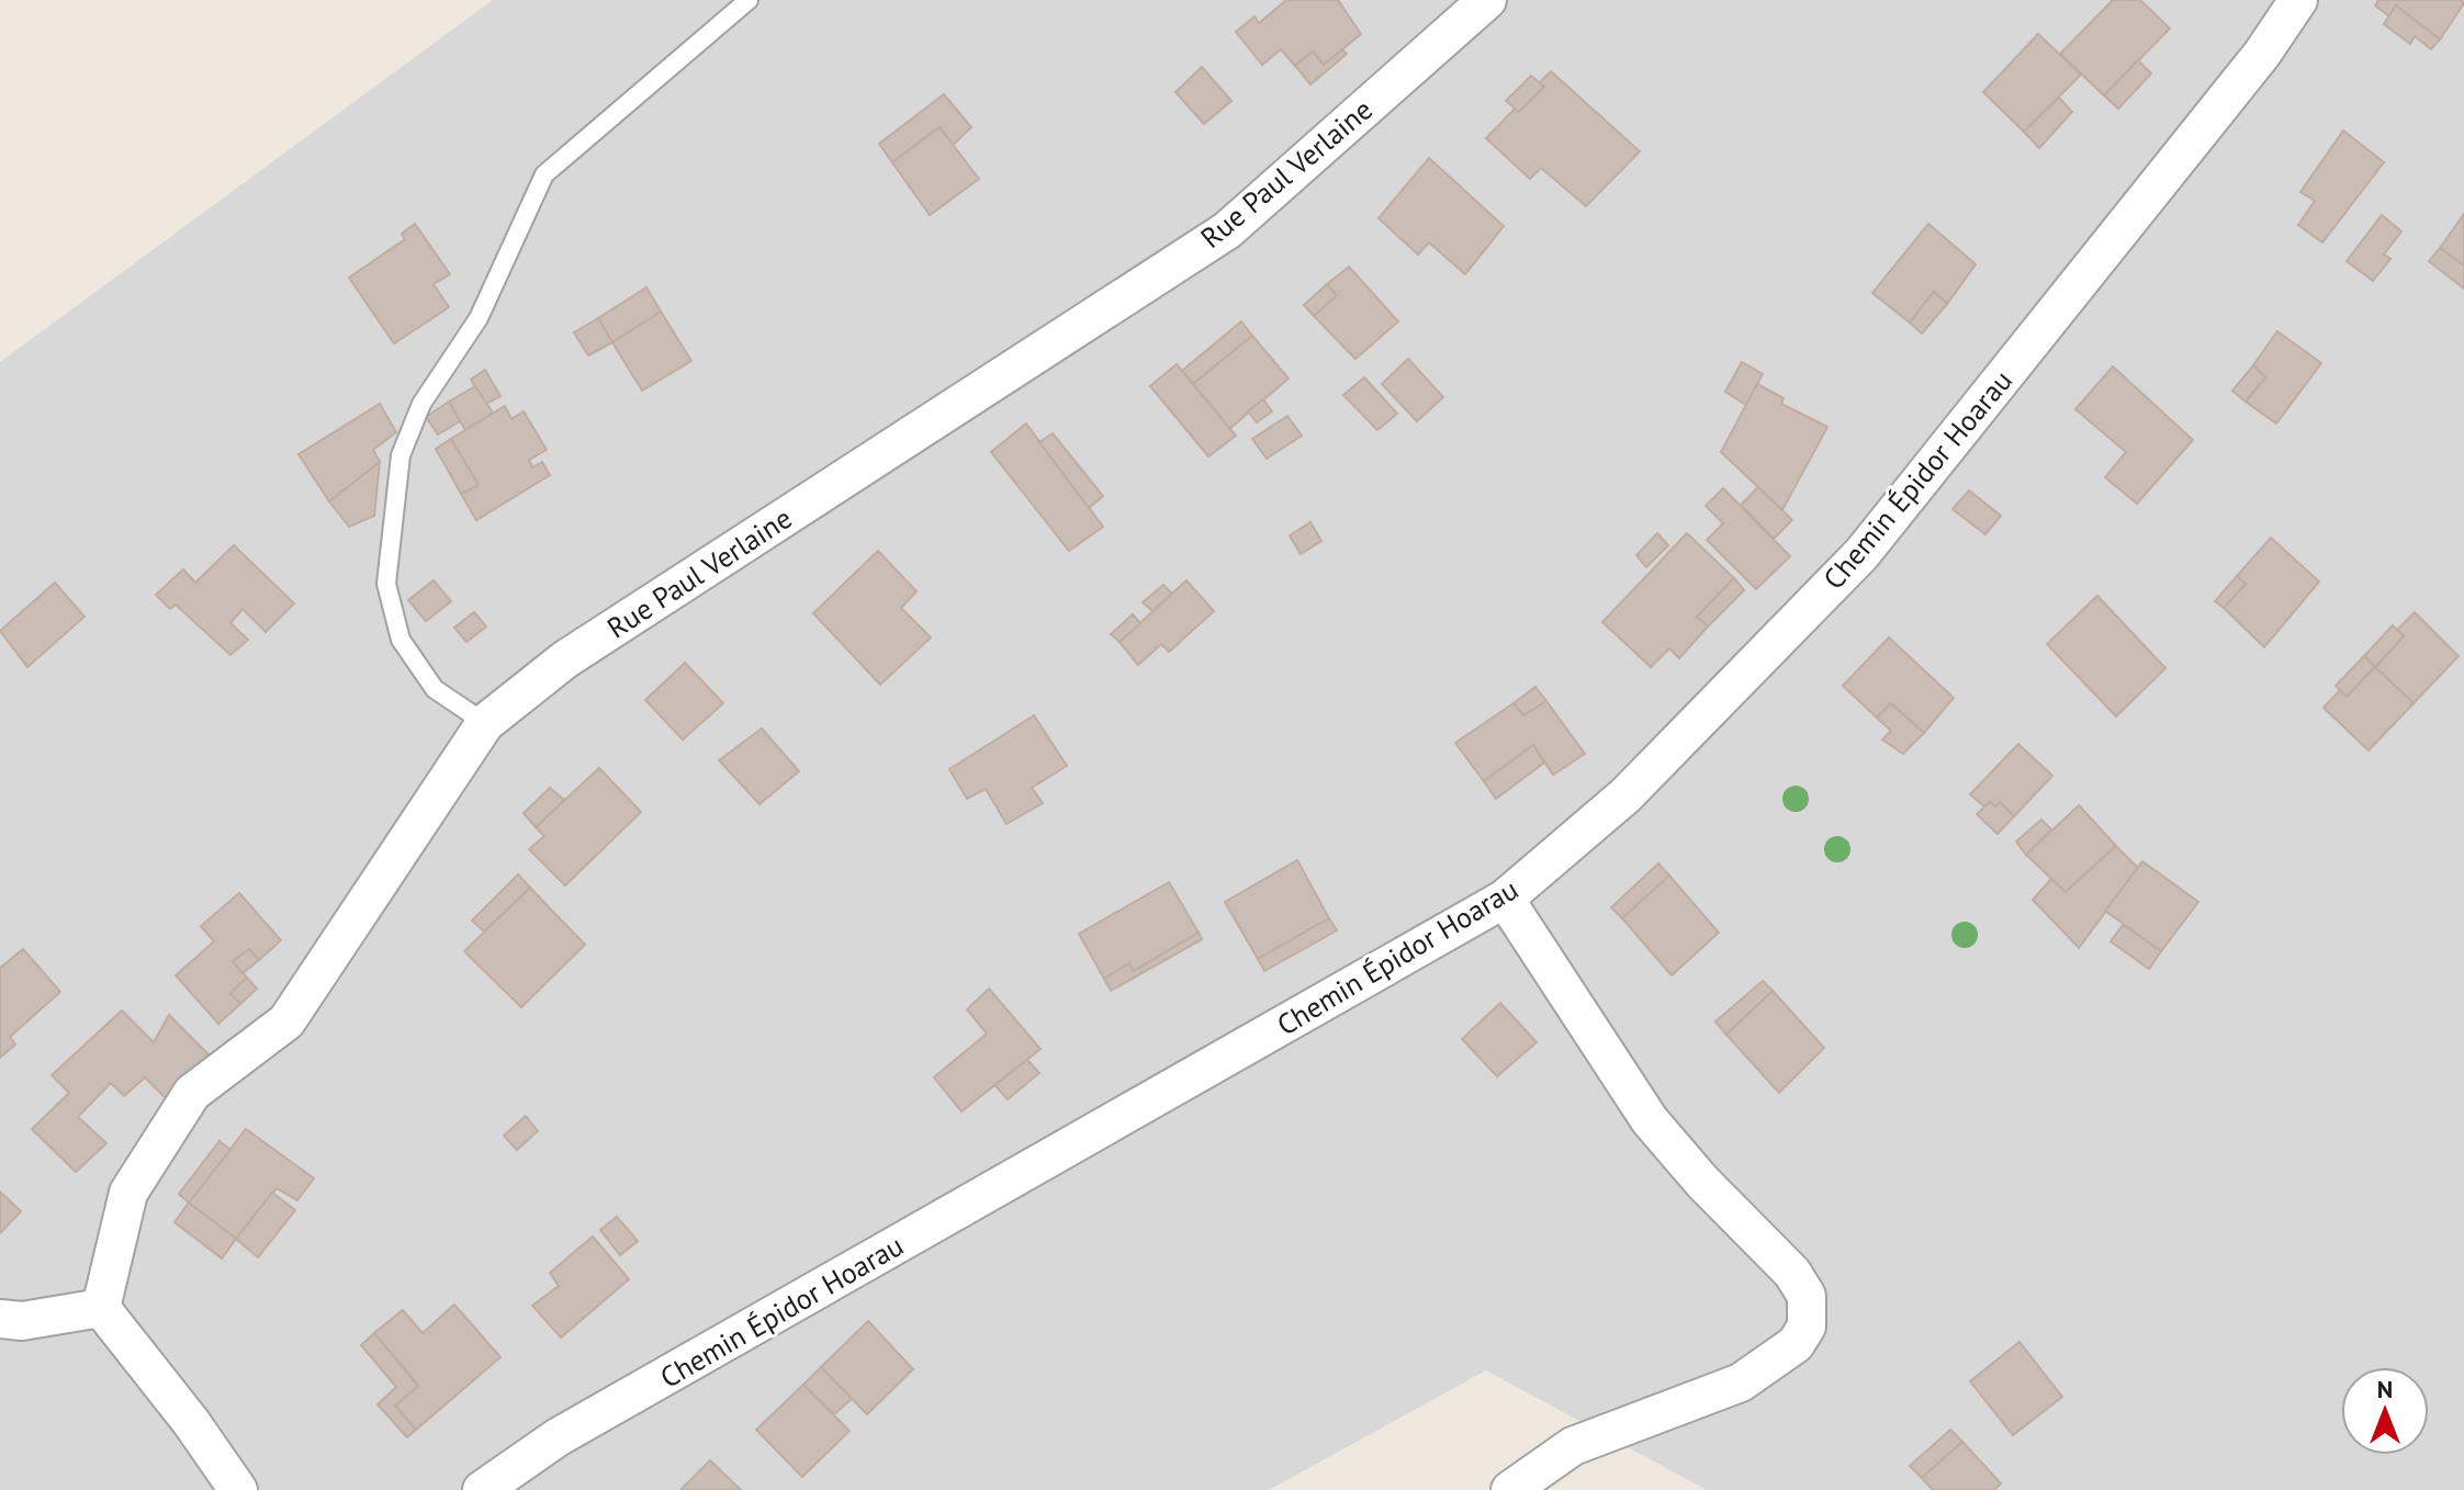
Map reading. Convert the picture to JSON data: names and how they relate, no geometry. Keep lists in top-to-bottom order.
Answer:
{
  "streets": {
    "street": ["Rue Paul Verlaine", "Chemin Épidor Hoarau"]
  },
  "north": "top"
}
